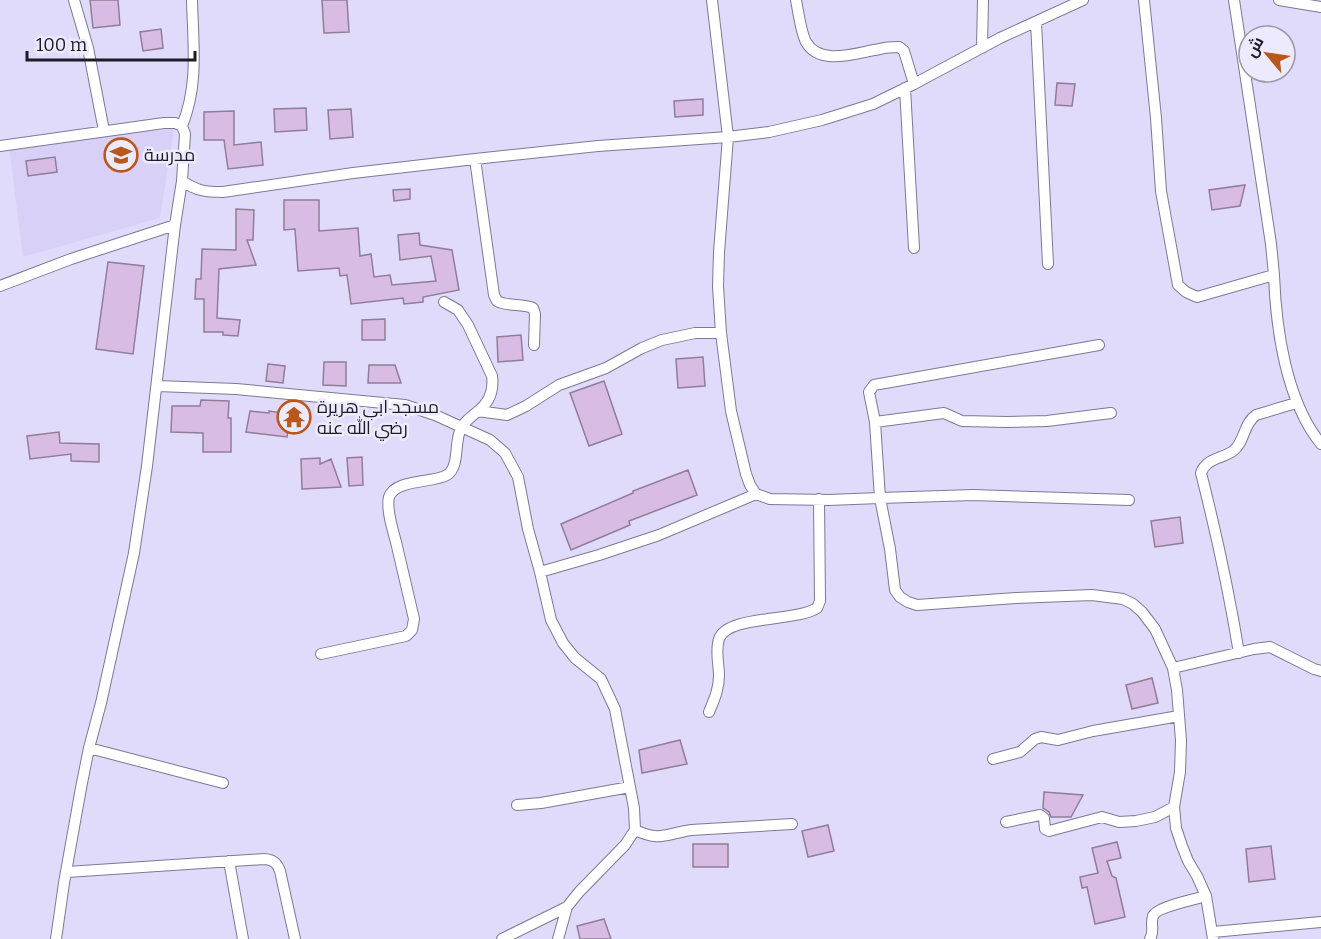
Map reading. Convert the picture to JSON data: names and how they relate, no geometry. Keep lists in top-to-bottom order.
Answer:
{
  "places": {
    "school or university": ["مدرسة"],
    "temple": ["مسجد ابي هريرة رضي الله عنه"]
  },
  "scale_bar": "100 m",
  "north": "top left"
}
